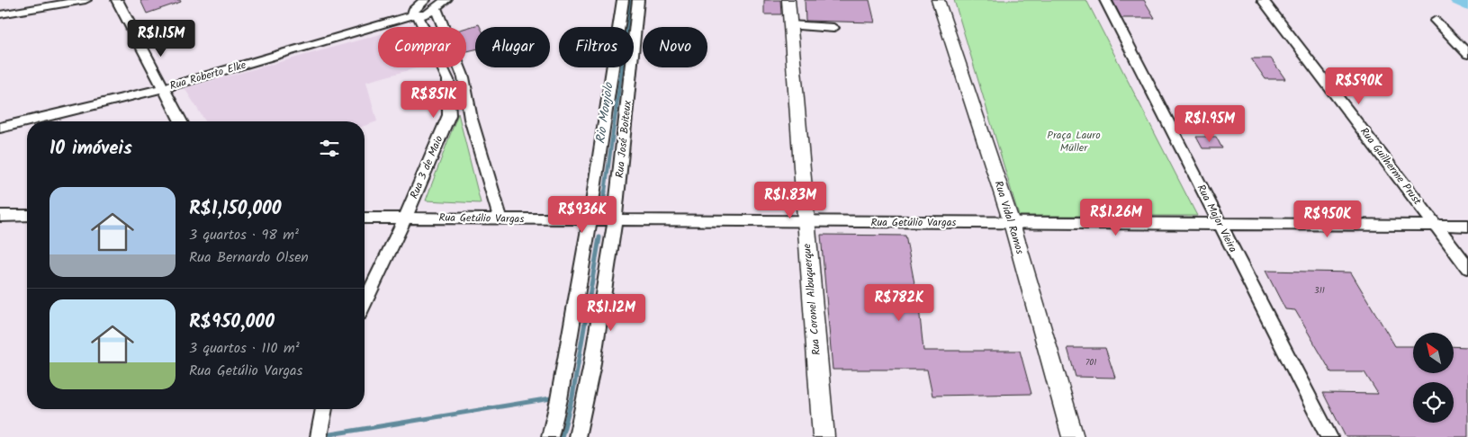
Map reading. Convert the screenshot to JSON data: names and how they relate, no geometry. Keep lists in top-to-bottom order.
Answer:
{
  "streets": {
    "main road": ["Rua Vidal Ramos", "Rua Coronel Albuquerque"],
    "street": [
      "Rua Roberto Elke",
      "Rua José Boiteux",
      "Rua Guilherme Prust",
      "Rua 3 de Maio",
      "Rua Getúlio Vargas",
      "Rua Major Vieira"
    ]
  },
  "crossings": [
    ["Rua Roberto Elke", "Rua 3 de Maio"],
    ["Rua José Boiteux", "Rua Getúlio Vargas"],
    ["Rua Guilherme Prust", "Rua Getúlio Vargas"],
    ["Rua 3 de Maio", "Rua Getúlio Vargas"],
    ["Rua Vidal Ramos", "Rua Getúlio Vargas"],
    ["Rua Getúlio Vargas", "Rua Major Vieira"],
    ["Rua Getúlio Vargas", "Rua Coronel Albuquerque"]
  ],
  "water": ["Rio Monjolo"],
  "parks": ["Praça Lauro Müller"],
  "house_numbers": ["311", "701"],
  "north": "top left",
  "page": {
    "price": [
      "R$1.15M",
      "R$590K",
      "R$851K",
      "R$1.95M",
      "R$1.83M",
      "R$936K",
      "R$1.26M",
      "R$950K",
      "R$782K",
      "R$1.12M"
    ],
    "chip": [
      "Comprar",
      "Alugar",
      "Filtros",
      "Novo"
    ],
    "heading": "10 imóveis",
    "list": [
      {
        "name": "R$1,150,000",
        "note": "3 quartos · 98 m² · Rua Bernardo Olsen"
      },
      {
        "name": "R$950,000",
        "note": "3 quartos · 110 m² · Rua Getúlio Vargas"
      }
    ]
  }
}
